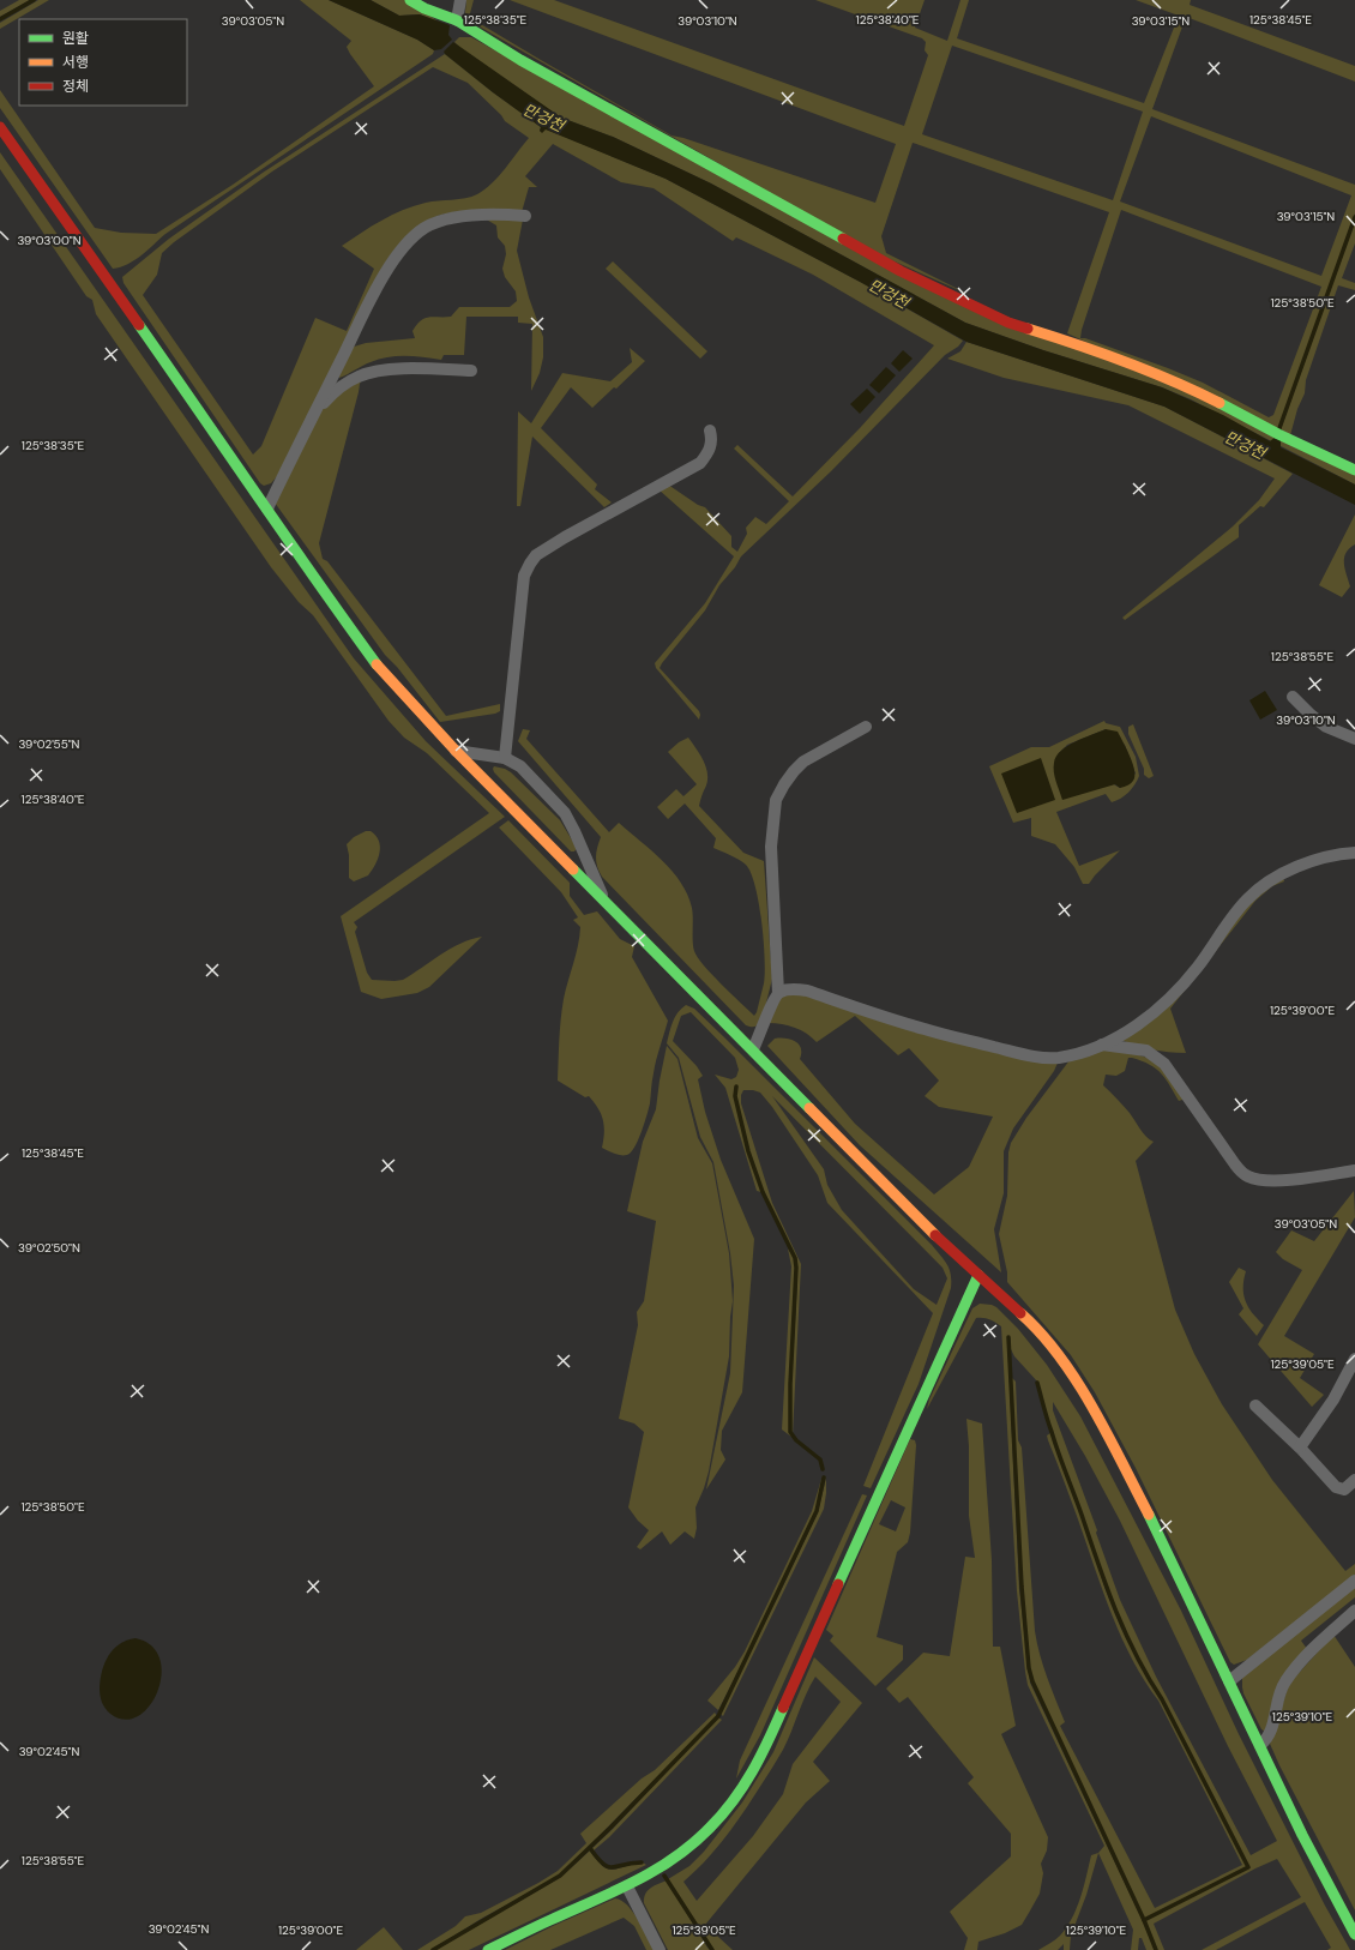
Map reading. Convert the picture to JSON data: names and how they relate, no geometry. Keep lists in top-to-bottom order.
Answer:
{
  "water": ["만겅천"],
  "legend": ["원활", "서행", "정체"],
  "coordinates": [
    "125°38'35\"E",
    "125°38'40\"E",
    "125°38'45\"E",
    "39°03'05\"N",
    "39°03'10\"N",
    "39°03'15\"N",
    "39°03'00\"N",
    "125°38'50\"E",
    "125°38'55\"E",
    "39°02'55\"N",
    "125°39'00\"E",
    "39°02'50\"N",
    "125°39'05\"E",
    "125°39'10\"E",
    "39°02'45\"N"
  ]
}
